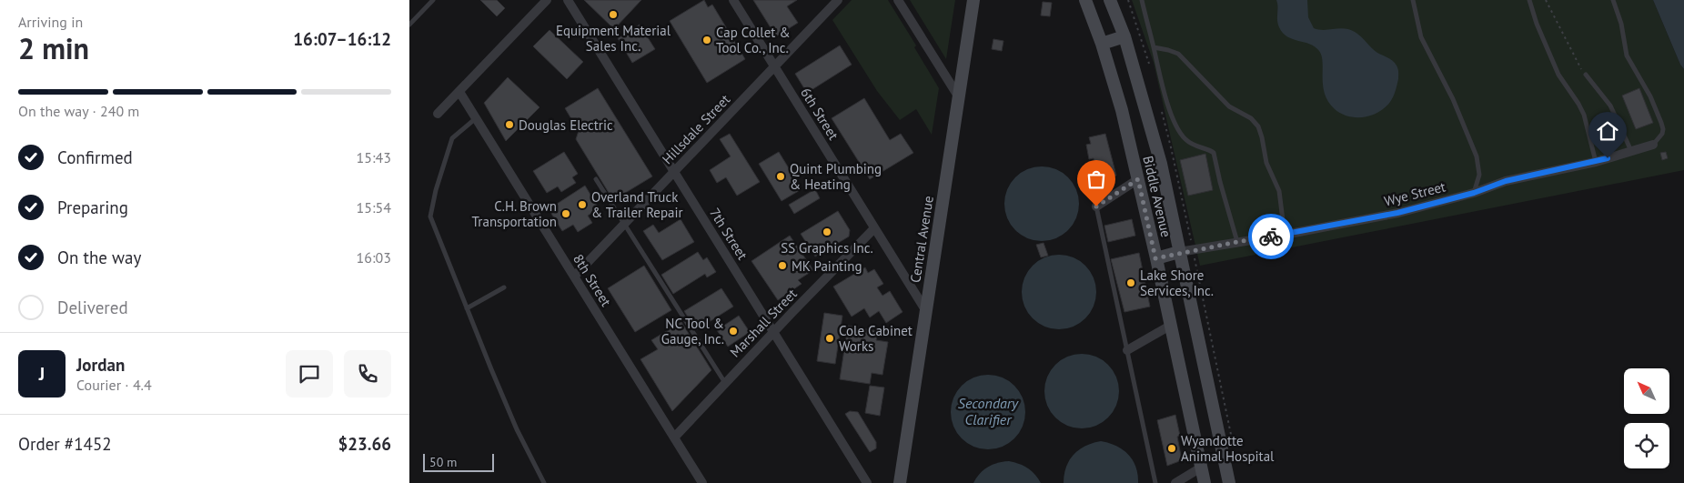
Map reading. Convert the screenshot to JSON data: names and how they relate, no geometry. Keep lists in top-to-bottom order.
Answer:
{
  "streets": {
    "main road": ["Biddle Avenue", "Central Avenue"],
    "street": [
      "6th Street",
      "Hillsdale Street",
      "Wye Street",
      "7th Street",
      "8th Street",
      "Marshall Street"
    ]
  },
  "crossings": [
    ["6th Street", "Hillsdale Street"],
    ["6th Street", "Central Avenue"],
    ["6th Street", "Marshall Street"],
    ["Hillsdale Street", "7th Street"],
    ["Hillsdale Street", "8th Street"],
    ["Wye Street", "Biddle Avenue"],
    ["7th Street", "Marshall Street"],
    ["8th Street", "Marshall Street"]
  ],
  "water": ["Secondary Clarifier"],
  "places": [
    "Equipment Material Sales Inc.",
    "Cap Collet & Tool Co., Inc.",
    "Douglas Electric",
    "Quint Plumbing & Heating",
    "Overland Truck & Trailer Repair",
    "C.H. Brown Transportation",
    "SS Graphics Inc.",
    "MK Painting",
    "Lake Shore Services, Inc.",
    "NC Tool & Gauge, Inc.",
    "Cole Cabinet Works",
    "Wyandotte Animal Hospital"
  ],
  "scale_bar": "50 m",
  "north": "top left",
  "page": {
    "heading": ["2 min", "Arriving in", "16:07–16:12"],
    "panel": [
      "Jordan",
      "Courier · 4.4",
      "Order #1452",
      "$23.66"
    ],
    "bar": "On the way · 240 m",
    "list": [
      ["Confirmed", "15:43"],
      ["Preparing", "15:54"],
      ["On the way", "16:03"],
      "Delivered"
    ],
    "round": "J",
    "scale": "50 m"
  }
}
